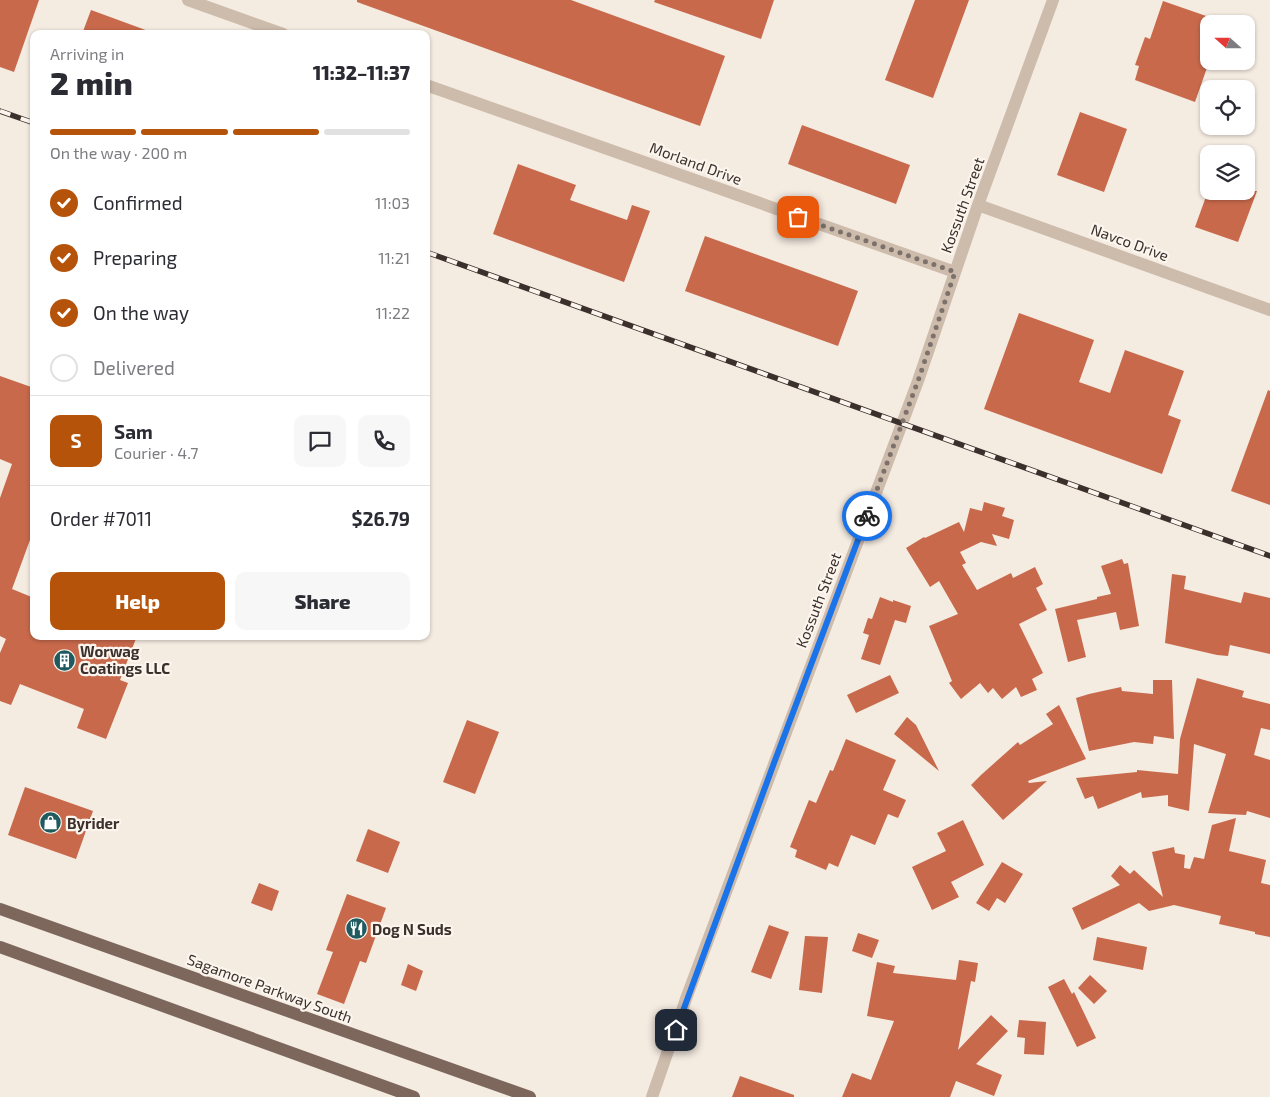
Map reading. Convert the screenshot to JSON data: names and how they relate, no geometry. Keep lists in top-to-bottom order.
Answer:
{
  "streets": {
    "main road": ["Sagamore Parkway South"],
    "street": ["Morland Drive", "Kossuth Street", "Navco Drive"]
  },
  "crossings": [
    ["Morland Drive", "Kossuth Street"],
    ["Kossuth Street", "Navco Drive"]
  ],
  "places": {
    "building": ["Worwag Coatings LLC"],
    "shop": ["Byrider"],
    "restaurant": ["Dog N Suds"]
  },
  "north": "left",
  "page": {
    "heading": ["2 min", "Arriving in", "11:32–11:37"],
    "panel": [
      "Sam",
      "Courier · 4.7",
      "Order #7011",
      "$26.79"
    ],
    "bar": "On the way · 200 m",
    "list": [
      ["Confirmed", "11:03"],
      ["Preparing", "11:21"],
      ["On the way", "11:22"],
      "Delivered"
    ],
    "round": "S",
    "buttons": ["Help", "Share"]
  }
}
